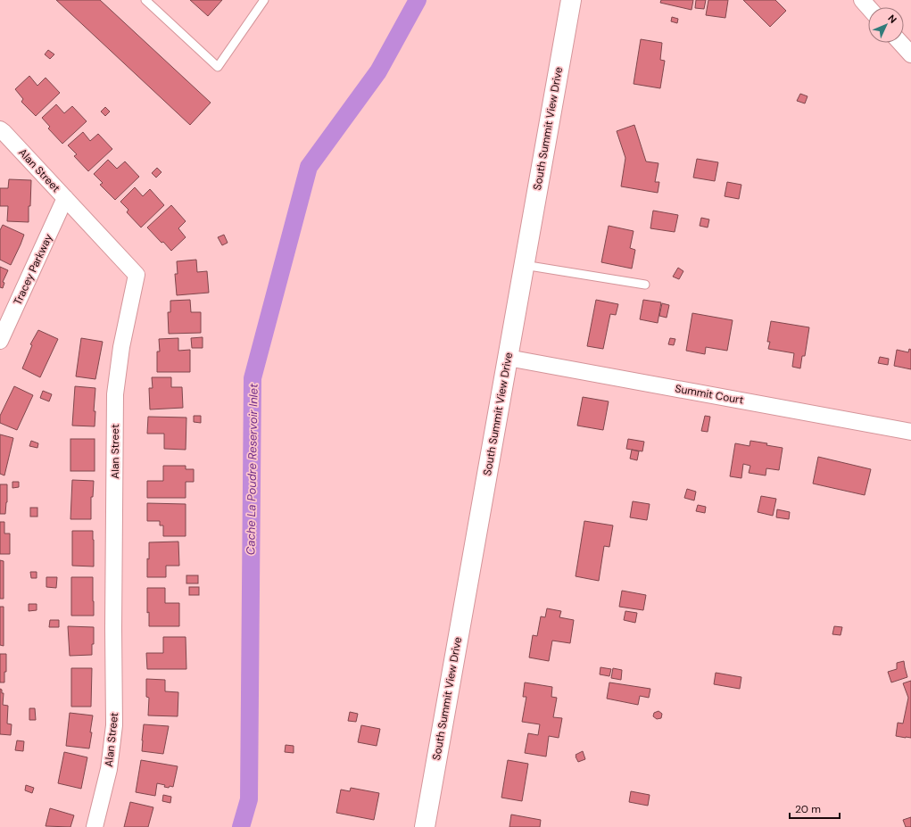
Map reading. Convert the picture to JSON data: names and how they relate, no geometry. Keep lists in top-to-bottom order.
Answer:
{
  "streets": {
    "street": [
      "South Summit View Drive",
      "Alan Street",
      "Tracey Parkway",
      "Summit Court"
    ]
  },
  "crossings": [
    ["South Summit View Drive", "Summit Court"],
    ["Alan Street", "Tracey Parkway"]
  ],
  "water": ["Cache La Poudre Reservoir Inlet"],
  "scale_bar": "20 m",
  "north": "top right"
}
